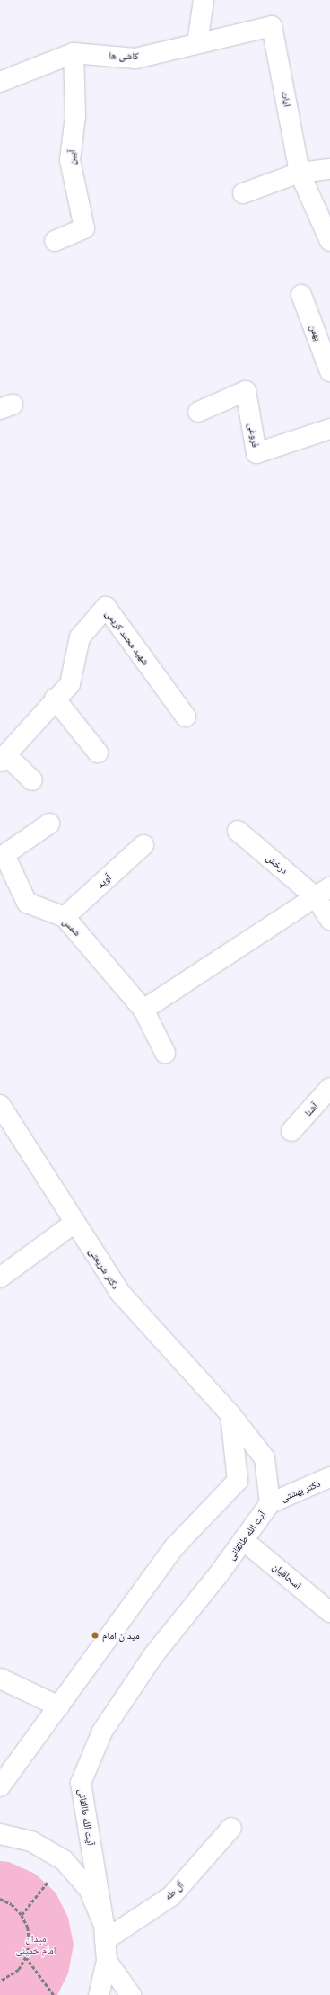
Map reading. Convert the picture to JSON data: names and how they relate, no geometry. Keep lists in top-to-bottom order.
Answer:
{
  "streets": {
    "main road": [
      "کاشی ها",
      "ایات",
      "آیین",
      "بهمن",
      "فروغی",
      "شهید محمد کریمی",
      "درخش",
      "آوید",
      "شمس",
      "آشنا",
      "دکتر شریعتی",
      "دکتر بهشتی",
      "آیت الله طالقانی",
      "اسحاقیان",
      "آل طه"
    ]
  },
  "crossings": [
    ["کاشی ها", "ایات"],
    ["کاشی ها", "آیین"],
    ["آوید", "شمس"],
    ["دکتر شریعتی", "آیت الله طالقانی"],
    ["دکتر بهشتی", "آیت الله طالقانی"],
    ["آیت الله طالقانی", "اسحاقیان"],
    ["آیت الله طالقانی", "آل طه"]
  ],
  "parks": ["میدان امام خمینی"],
  "places": ["میدان امام"]
}
